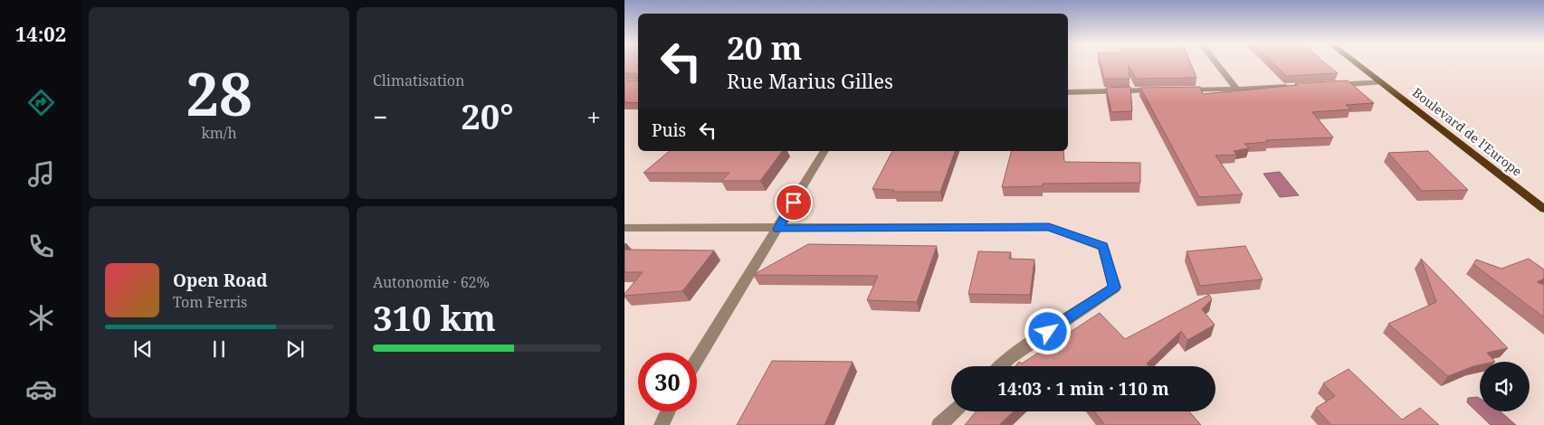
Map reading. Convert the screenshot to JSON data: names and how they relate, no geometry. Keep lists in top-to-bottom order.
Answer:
{
  "streets": {
    "main road": ["Boulevard de l'Europe"]
  },
  "page": {
    "tabs": "14:02",
    "tile": [
      ["28", "km/h"],
      "Climatisation",
      ["Autonomie · 62%", "310 km"]
    ],
    "turn": ["20 m", "Rue Marius Gilles"],
    "heat": ["−", "20°", "+"],
    "then": "Puis",
    "song": ["Open Road", "Tom Ferris"],
    "limit": "30",
    "trip": "14:03 · 1 min · 110 m"
  }
}
